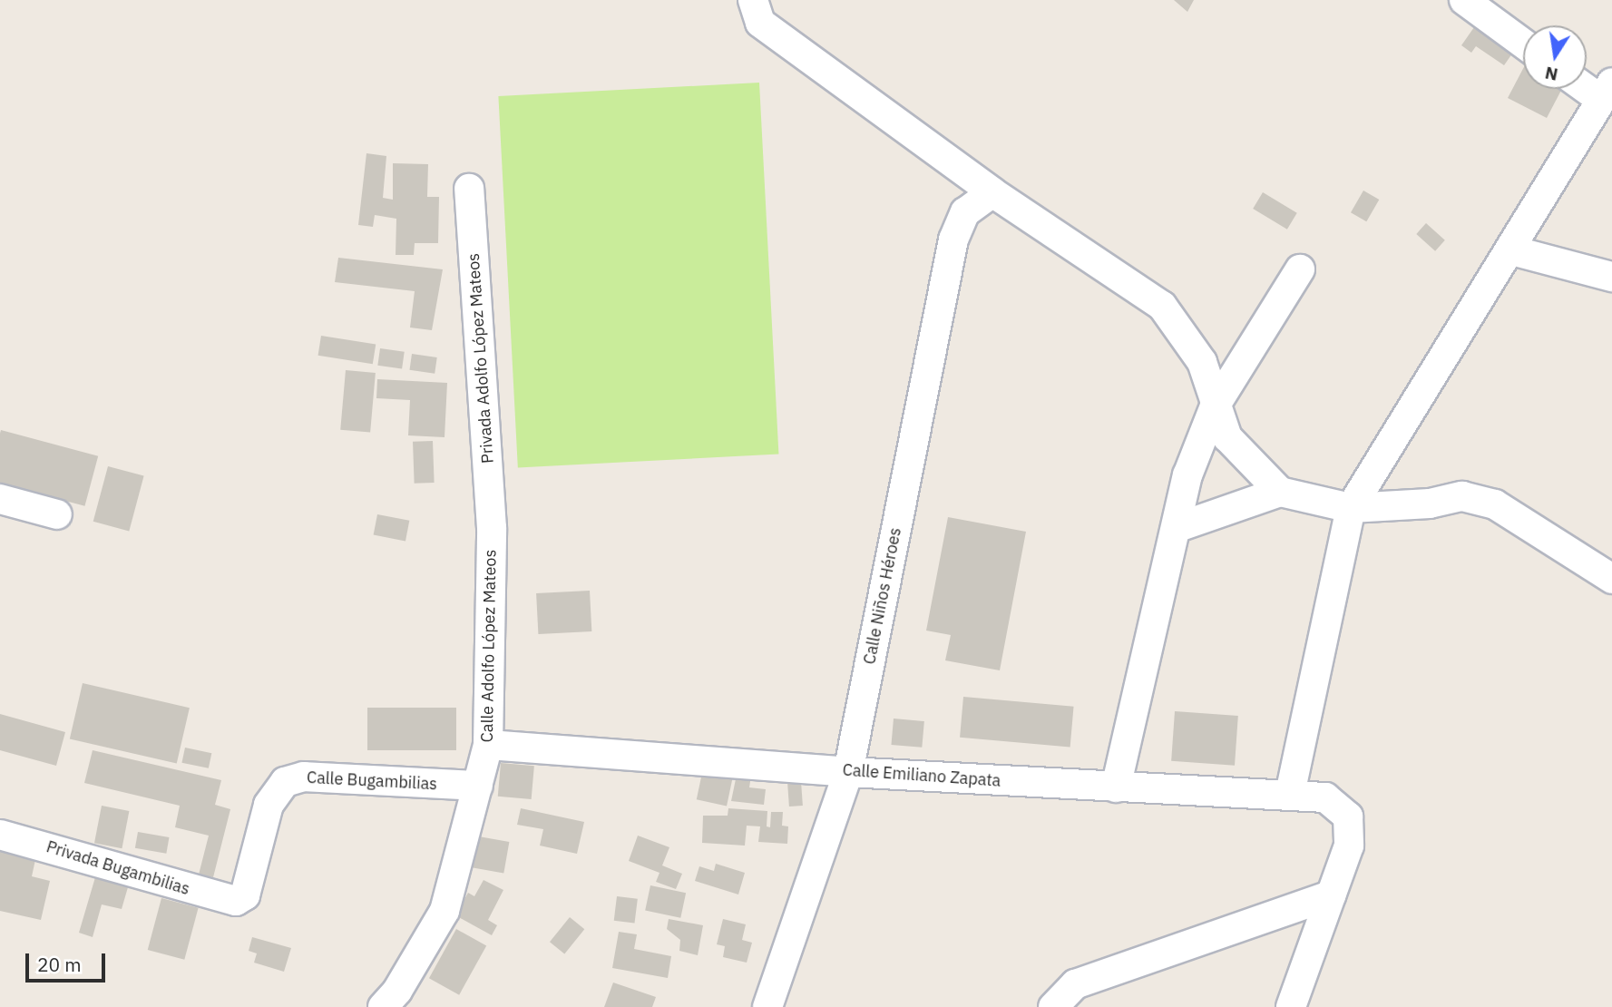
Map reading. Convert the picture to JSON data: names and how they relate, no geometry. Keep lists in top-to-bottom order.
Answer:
{
  "streets": {
    "street": [
      "Privada Adolfo López Mateos",
      "Calle Niños Héroes",
      "Calle Adolfo López Mateos",
      "Calle Emiliano Zapata",
      "Calle Bugambilias",
      "Privada Bugambilias"
    ]
  },
  "crossings": [
    ["Privada Adolfo López Mateos", "Calle Adolfo López Mateos"],
    ["Calle Niños Héroes", "Calle Emiliano Zapata"],
    ["Calle Adolfo López Mateos", "Calle Emiliano Zapata"],
    ["Calle Adolfo López Mateos", "Calle Bugambilias"],
    ["Calle Bugambilias", "Privada Bugambilias"]
  ],
  "scale_bar": "20 m",
  "north": "bottom"
}
